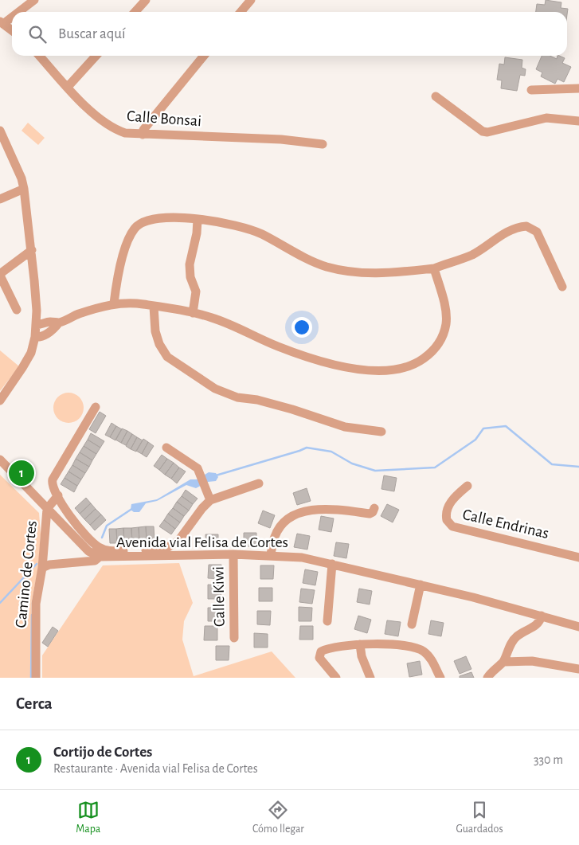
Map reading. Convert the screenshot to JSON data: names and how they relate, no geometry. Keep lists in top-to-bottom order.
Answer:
{
  "streets": {
    "street": [
      "Calle Bonsai",
      "Calle Endrinas",
      "Avenida vial Felisa de Cortes",
      "Camino de Cortes",
      "Calle Kiwi"
    ]
  },
  "crossings": [
    ["Avenida vial Felisa de Cortes", "Camino de Cortes"],
    ["Avenida vial Felisa de Cortes", "Calle Kiwi"]
  ],
  "page": {
    "search": "Buscar aquí",
    "pins": "1",
    "heading": "Cerca",
    "list": [
      {
        "mark": "1",
        "name": "Cortijo de Cortes",
        "note": "Restaurante · Avenida vial Felisa de Cortes",
        "value": "330 m"
      }
    ],
    "nav": ["Mapa", "Cómo llegar", "Guardados"]
  }
}
